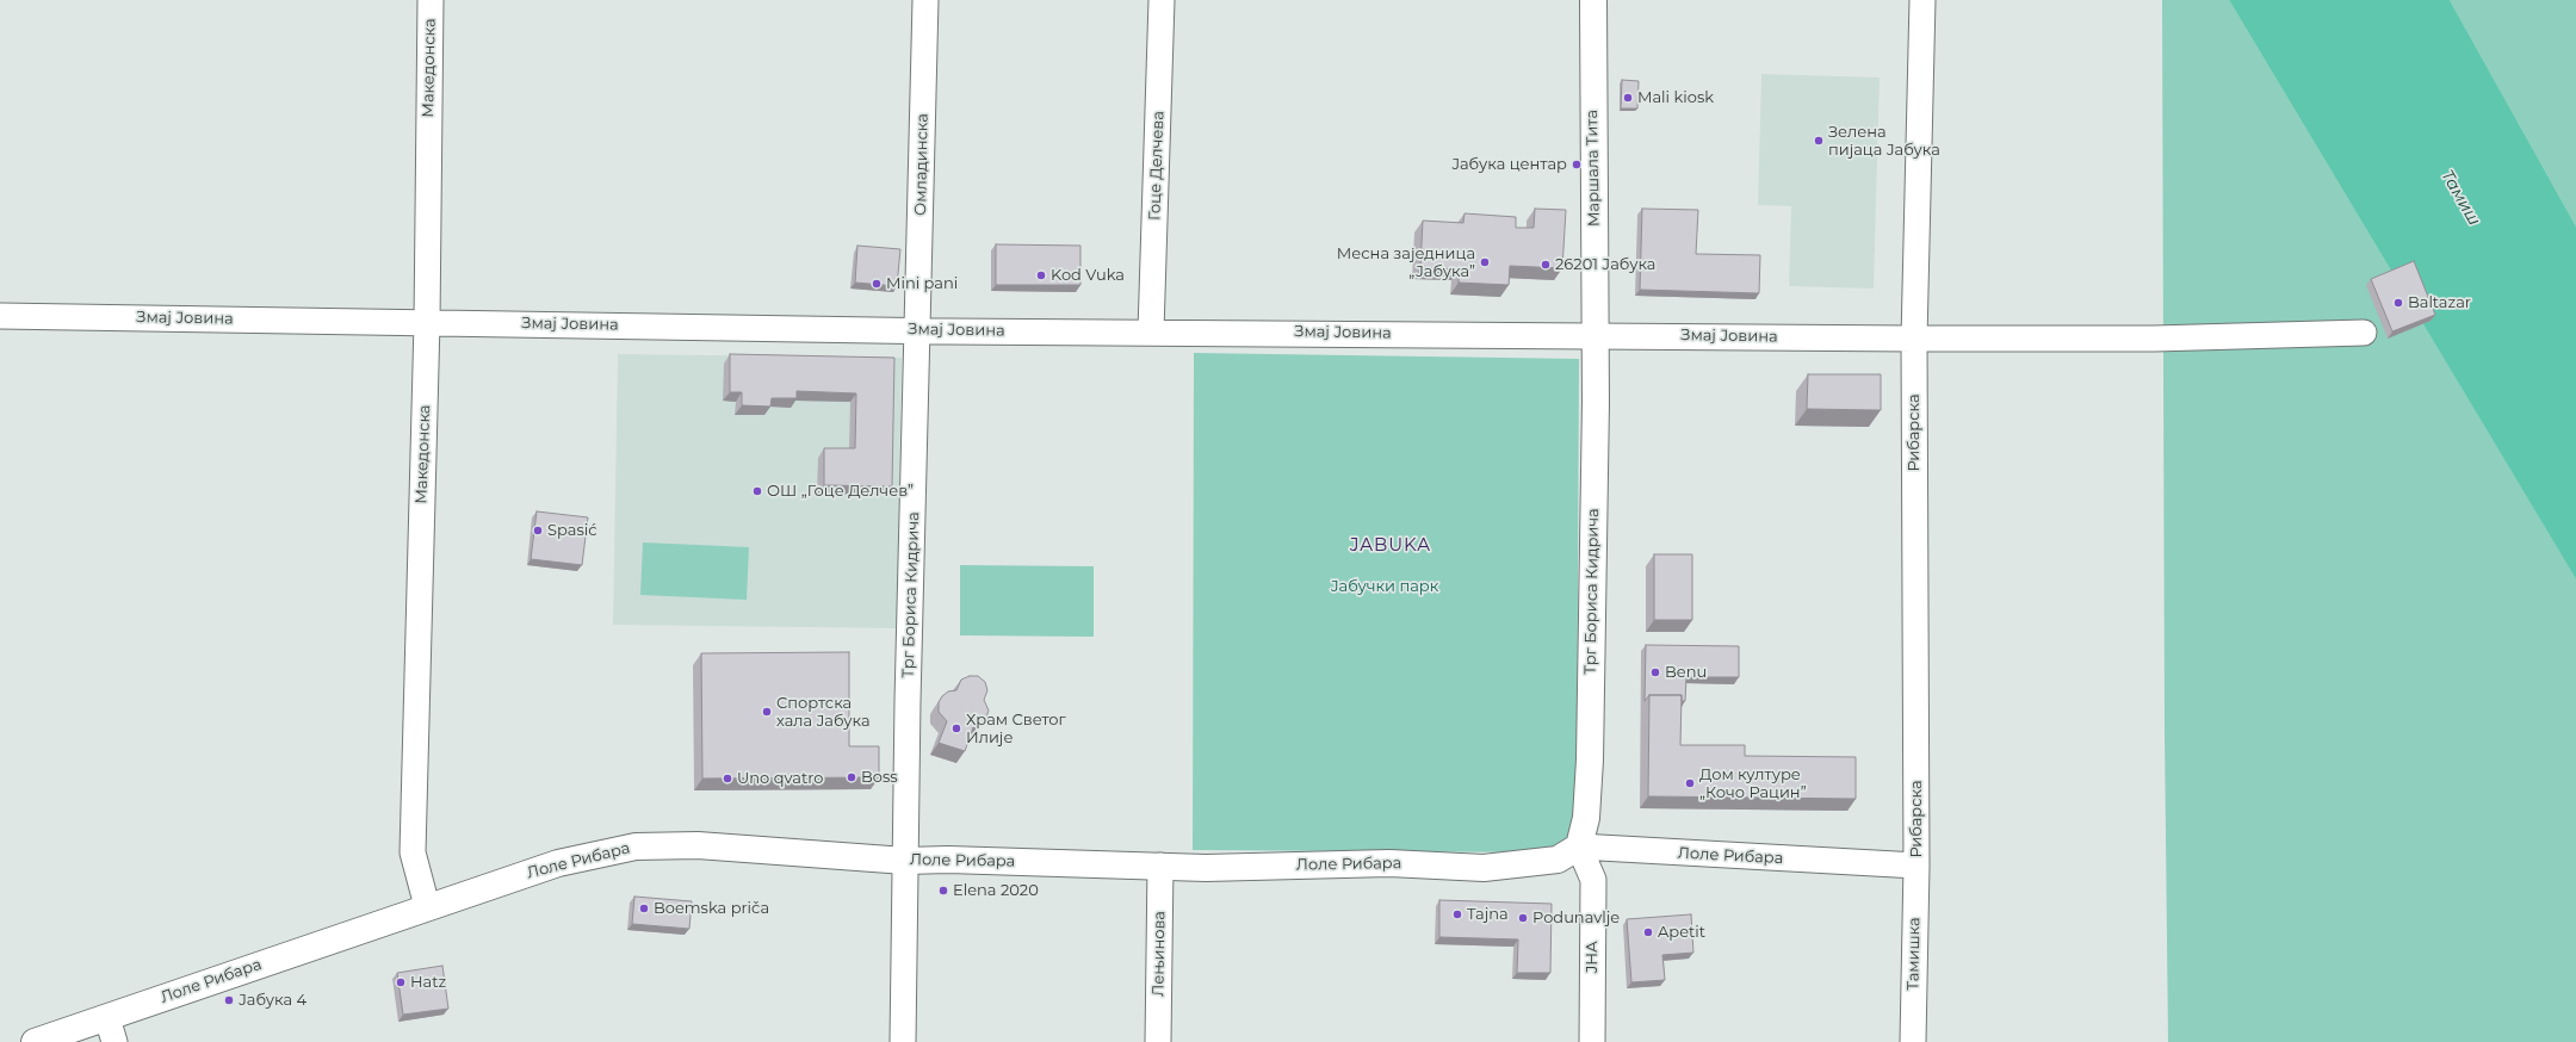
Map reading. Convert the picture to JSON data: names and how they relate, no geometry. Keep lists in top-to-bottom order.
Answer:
{
  "streets": {
    "main road": ["Маршала Тита", "Трг Бориса Кидрича", "Лоле Рибара"],
    "street": [
      "Македонска",
      "Омладинска",
      "Гоце Делчева",
      "Змај Јовина",
      "Рибарска",
      "Лењинова",
      "Тамишка",
      "ЈНА"
    ]
  },
  "crossings": [
    ["Македонска", "Змај Јовина"],
    ["Македонска", "Лоле Рибара"],
    ["Омладинска", "Змај Јовина"],
    ["Омладинска", "Трг Бориса Кидрича"],
    ["Гоце Делчева", "Змај Јовина"],
    ["Маршала Тита", "Змај Јовина"],
    ["Маршала Тита", "Трг Бориса Кидрича"],
    ["Змај Јовина", "Рибарска"],
    ["Змај Јовина", "Трг Бориса Кидрича"],
    ["Рибарска", "Лоле Рибара"],
    ["Рибарска", "Тамишка"],
    ["Трг Бориса Кидрича", "Лоле Рибара"],
    ["Трг Бориса Кидрича", "ЈНА"],
    ["Лоле Рибара", "Лењинова"],
    ["Лоле Рибара", "Тамишка"],
    ["Лоле Рибара", "ЈНА"]
  ],
  "districts": ["JABUKA"],
  "water": ["Тамиш"],
  "parks": ["Јабучки парк"],
  "places": [
    "Mali kiosk",
    "Зелена пијаца Јабука",
    "Јабука центар",
    "Месна заједница „Јабука”",
    "26201 Јабука",
    "Kod Vuka",
    "Mini pani",
    "Baltazar",
    "ОШ „Гоце Делчев”",
    "Spasić",
    "Benu",
    "Спортска хала Јабука",
    "Храм Светог Илије",
    "Boss",
    "Uno qvatro",
    "Дом културе „Кочо Рацин”",
    "Elena 2020",
    "Boemska priča",
    "Tajna",
    "Podunavlje",
    "Apetit",
    "Hatz",
    "Јабука 4"
  ]
}
